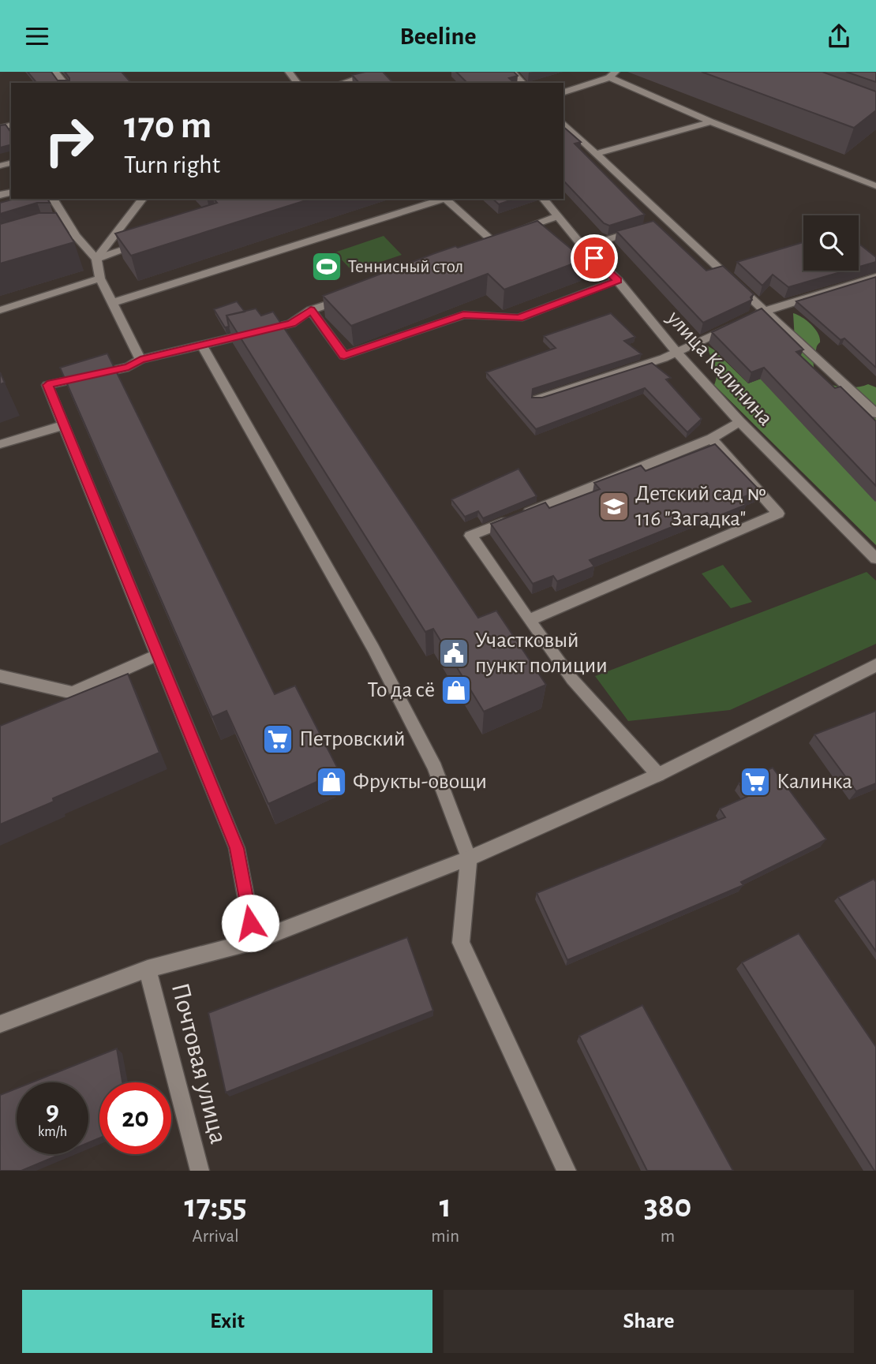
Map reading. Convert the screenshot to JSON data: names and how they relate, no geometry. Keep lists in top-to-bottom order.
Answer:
{
  "streets": {
    "street": ["улица Калинина", "Почтовая улица"]
  },
  "places": {
    "sports": ["Теннисный стол"],
    "school or university": ["Детский сад № 116 \"Загадка\""],
    "public building": ["Участковый пункт полиции"],
    "shop": ["То да сё", "Фрукты-овощи"],
    "supermarket": ["Петровский", "Калинка"]
  },
  "page": {
    "header": "Beeline",
    "turn": ["170 m", "Turn right"],
    "speed": "9 km/h",
    "limit": "20",
    "eta": [
      "17:55",
      "Arrival",
      "1",
      "min",
      "380",
      "m"
    ],
    "buttons": ["Exit", "Share"]
  }
}
